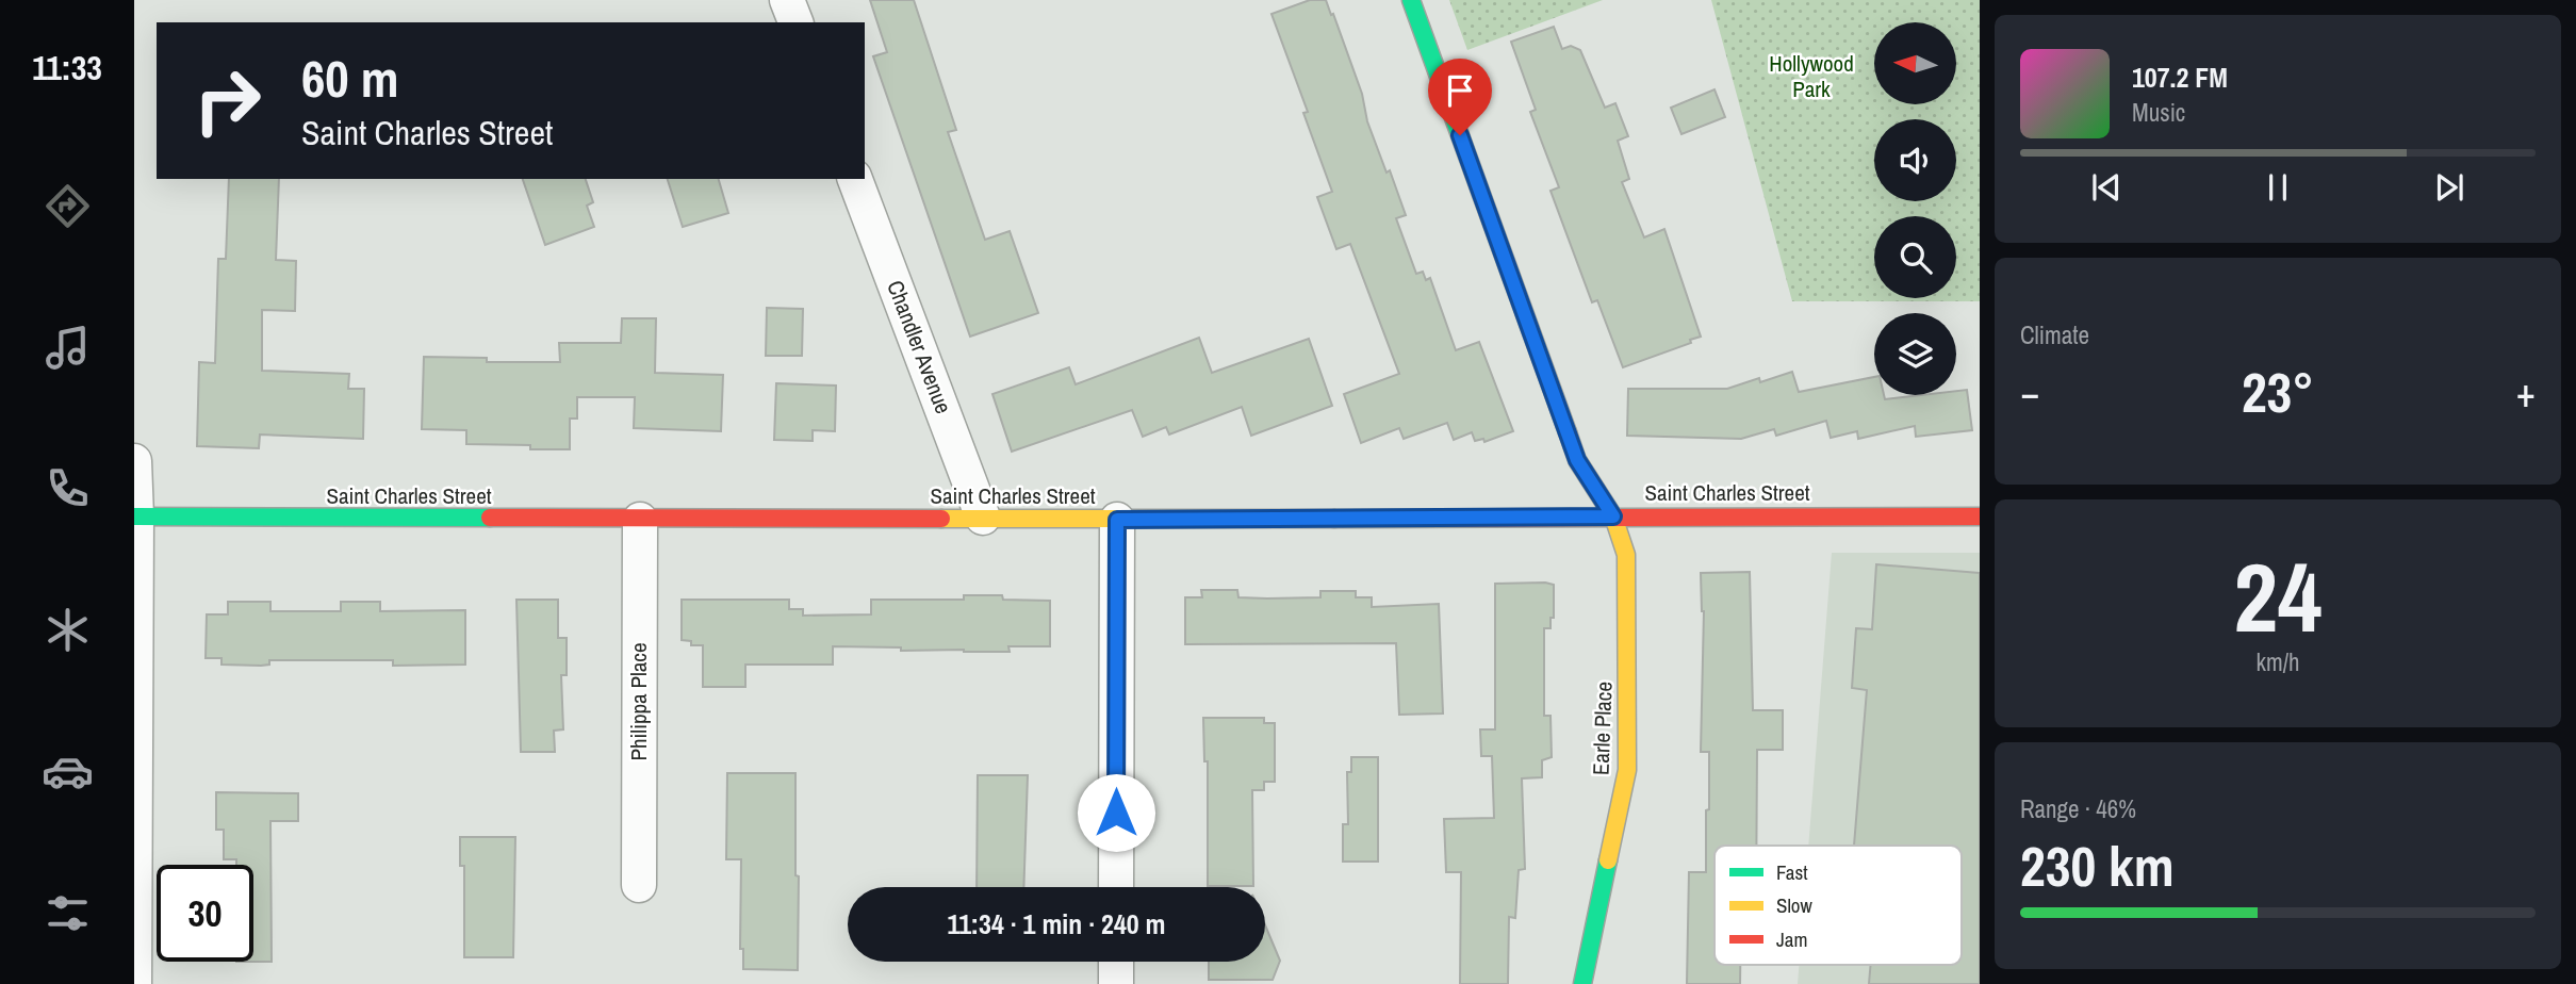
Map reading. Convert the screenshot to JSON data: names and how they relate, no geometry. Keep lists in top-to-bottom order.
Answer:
{
  "streets": {
    "street": [
      "Chandler Avenue",
      "Saint Charles Street",
      "Philippa Place",
      "Earle Place"
    ]
  },
  "crossings": [
    ["Chandler Avenue", "Saint Charles Street"],
    ["Saint Charles Street", "Philippa Place"],
    ["Saint Charles Street", "Earle Place"]
  ],
  "parks": ["Hollywood Park"],
  "legend": ["Fast", "Slow", "Jam"],
  "north": "left",
  "page": {
    "tabs": "11:33",
    "turn": ["60 m", "Saint Charles Street"],
    "song": ["107.2 FM", "Music"],
    "tile": [
      "Climate",
      ["24", "km/h"],
      ["Range · 46%", "230 km"]
    ],
    "heat": ["−", "23°", "+"],
    "limit": "30",
    "trip": "11:34 · 1 min · 240 m"
  }
}
